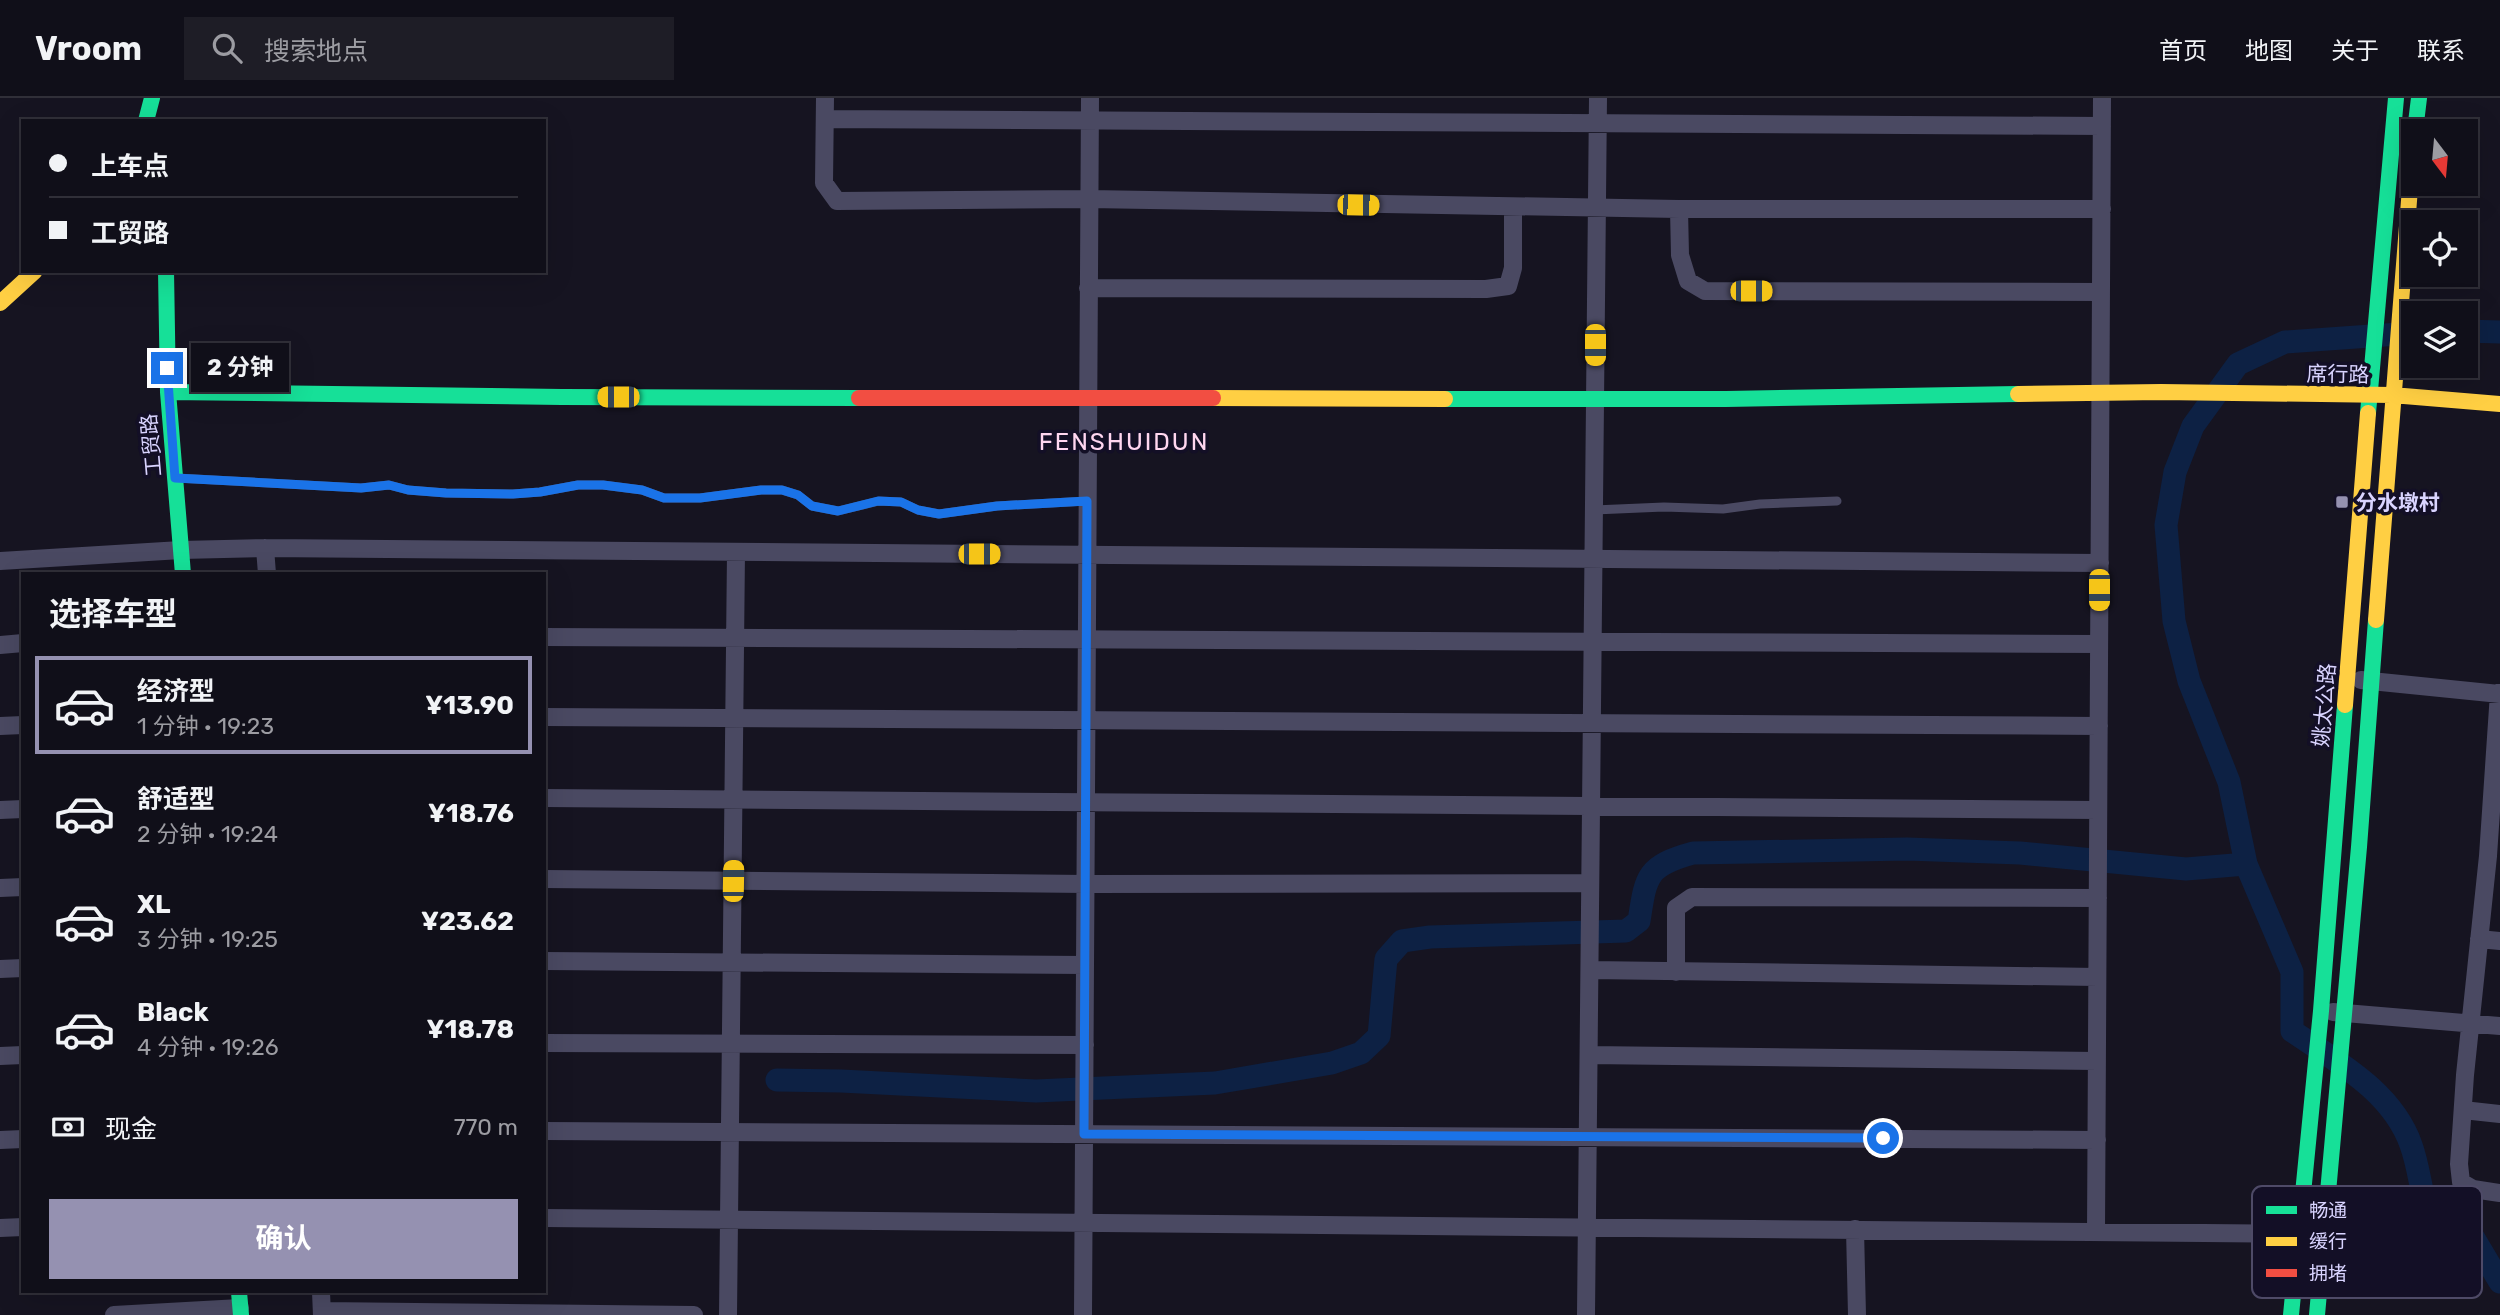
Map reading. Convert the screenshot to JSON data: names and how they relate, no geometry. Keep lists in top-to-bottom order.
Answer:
{
  "streets": {
    "street": ["席行路", "工贸路", "姚太公路"]
  },
  "crossings": [
    ["席行路", "工贸路"],
    ["席行路", "姚太公路"]
  ],
  "districts": ["FENSHUIDUN"],
  "places": {
    "transit": ["分水墩村"]
  },
  "legend": ["畅通", "缓行", "拥堵"],
  "north": "bottom",
  "page": {
    "header": "Vroom",
    "search": "搜索地点",
    "nav": [
      "首页",
      "地图",
      "关于",
      "联系"
    ],
    "banner": ["上车点", "工贸路"],
    "bubble": "2 分钟",
    "heading": "选择车型",
    "list": [
      {
        "name": "经济型",
        "note": "1 分钟 · 19:23",
        "value": "¥13.90"
      },
      {
        "name": "舒适型",
        "note": "2 分钟 · 19:24",
        "value": "¥18.76"
      },
      {
        "name": "XL",
        "note": "3 分钟 · 19:25",
        "value": "¥23.62"
      },
      {
        "name": "Black",
        "note": "4 分钟 · 19:26",
        "value": "¥18.78"
      }
    ],
    "pay": ["现金", "770 m"],
    "buttons": "确认"
  }
}
